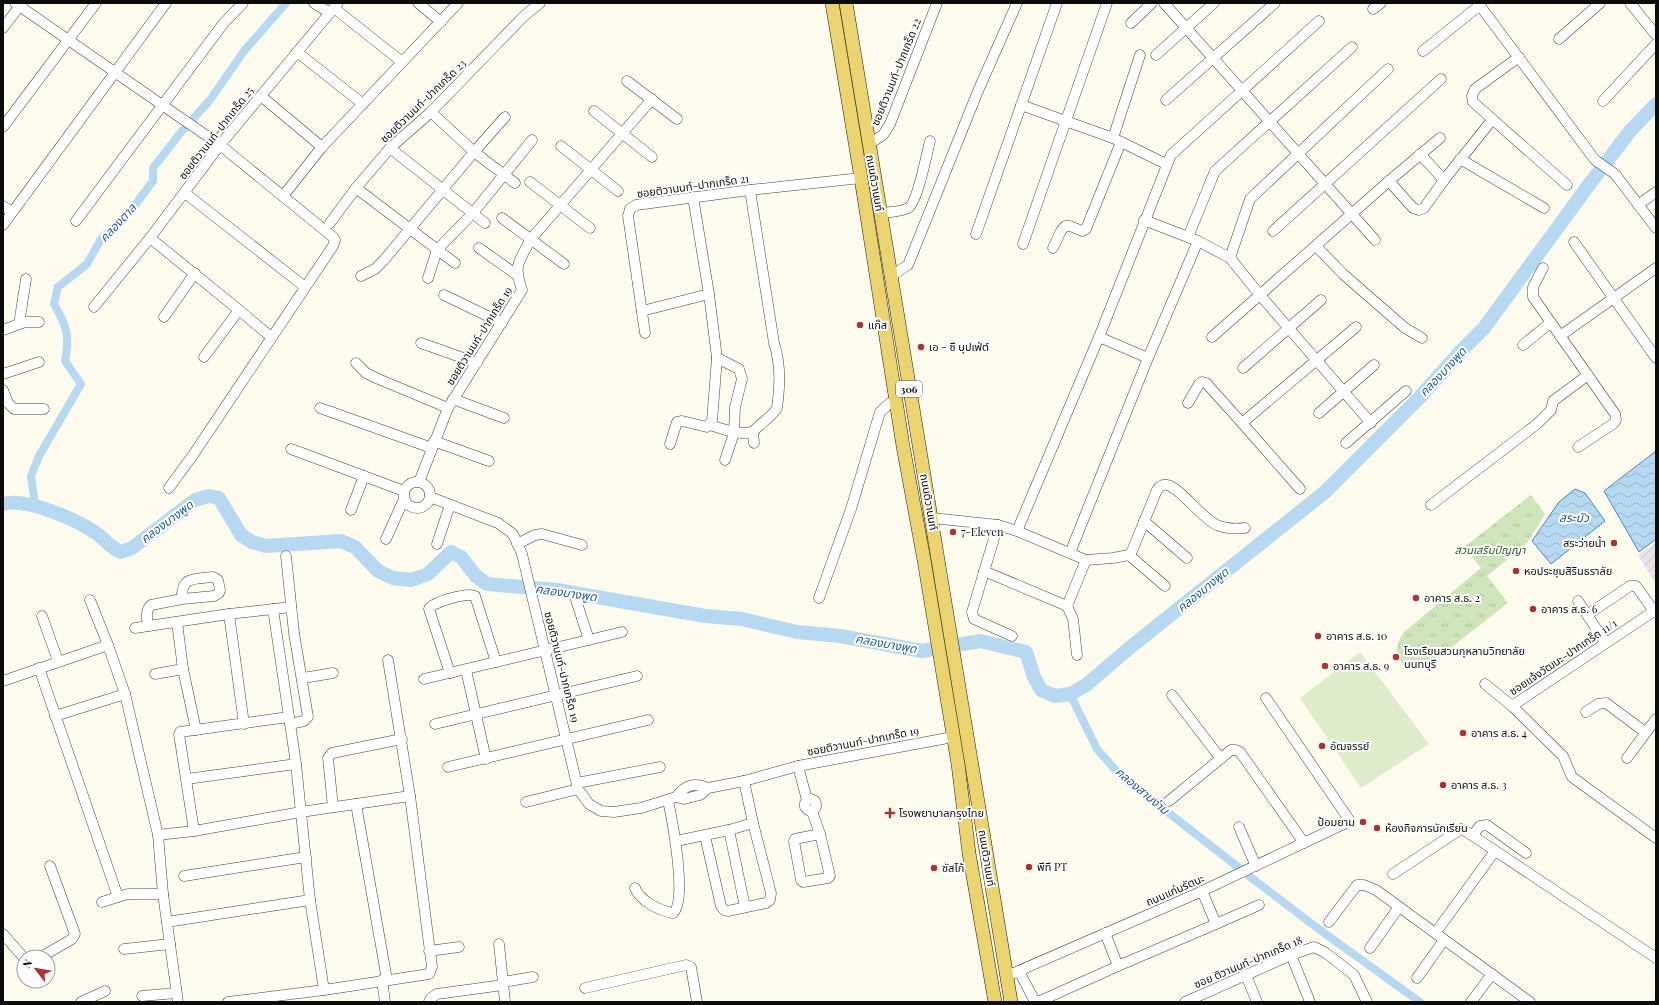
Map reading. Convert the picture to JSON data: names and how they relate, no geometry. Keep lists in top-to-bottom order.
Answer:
{
  "streets": {
    "main road": ["ถนนติวานนท์", "306"],
    "street": [
      "ซอยติวานนท์-ปากเกร็ด 22",
      "ซอยติวานนท์-ปากเกร็ด 23",
      "ซอยติวานนท์-ปากเกร็ด 25",
      "ซอยติวานนท์-ปากเกร็ด 21",
      "ซอยติวานนท์-ปากเกร็ด 19",
      "ซอยแจ้งวัฒนะ-ปากเกร็ด 11/1",
      "ถนนแก่นรัตนะ",
      "ซอย ติวานนท์-ปากเกร็ด 18"
    ]
  },
  "crossings": [
    ["ซอยติวานนท์-ปากเกร็ด 22", "ถนนติวานนท์"],
    ["ถนนติวานนท์", "ซอยติวานนท์-ปากเกร็ด 21"],
    ["ถนนติวานนท์", "ซอยติวานนท์-ปากเกร็ด 19"],
    ["ถนนติวานนท์", "ถนนแก่นรัตนะ"]
  ],
  "water": [
    "คลองตาล",
    "คลองบางพูด",
    "สระบัว",
    "คลองสามง่าม"
  ],
  "parks": ["สวนเสริมปัญญา"],
  "places": {
    "other": [
      "แก๊ส",
      "เอ - ซี บุปเฟ่ต์",
      "7-Eleven",
      "สระว่ายน้ำ",
      "หอประชุมสิรินธราลัย",
      "อาคาร ส.ธ. 2",
      "อาคาร ส.ธ. 6",
      "อาคาร ส.ธ. 10",
      "โรงเรียนสวนกุหลาบวิทยาลัย นนทบุรี",
      "อาคาร ส.ธ. 9",
      "อาคาร ส.ธ. 4",
      "อัฒจรรย์",
      "อาคาร ส.ธ. 3",
      "ป้อมยาม",
      "ห้องกิจการนักเรียน",
      "พีที PT",
      "ซัสโก้"
    ],
    "health": ["โรงพยาบาลกรุงไทย"]
  },
  "north": "top left"
}
